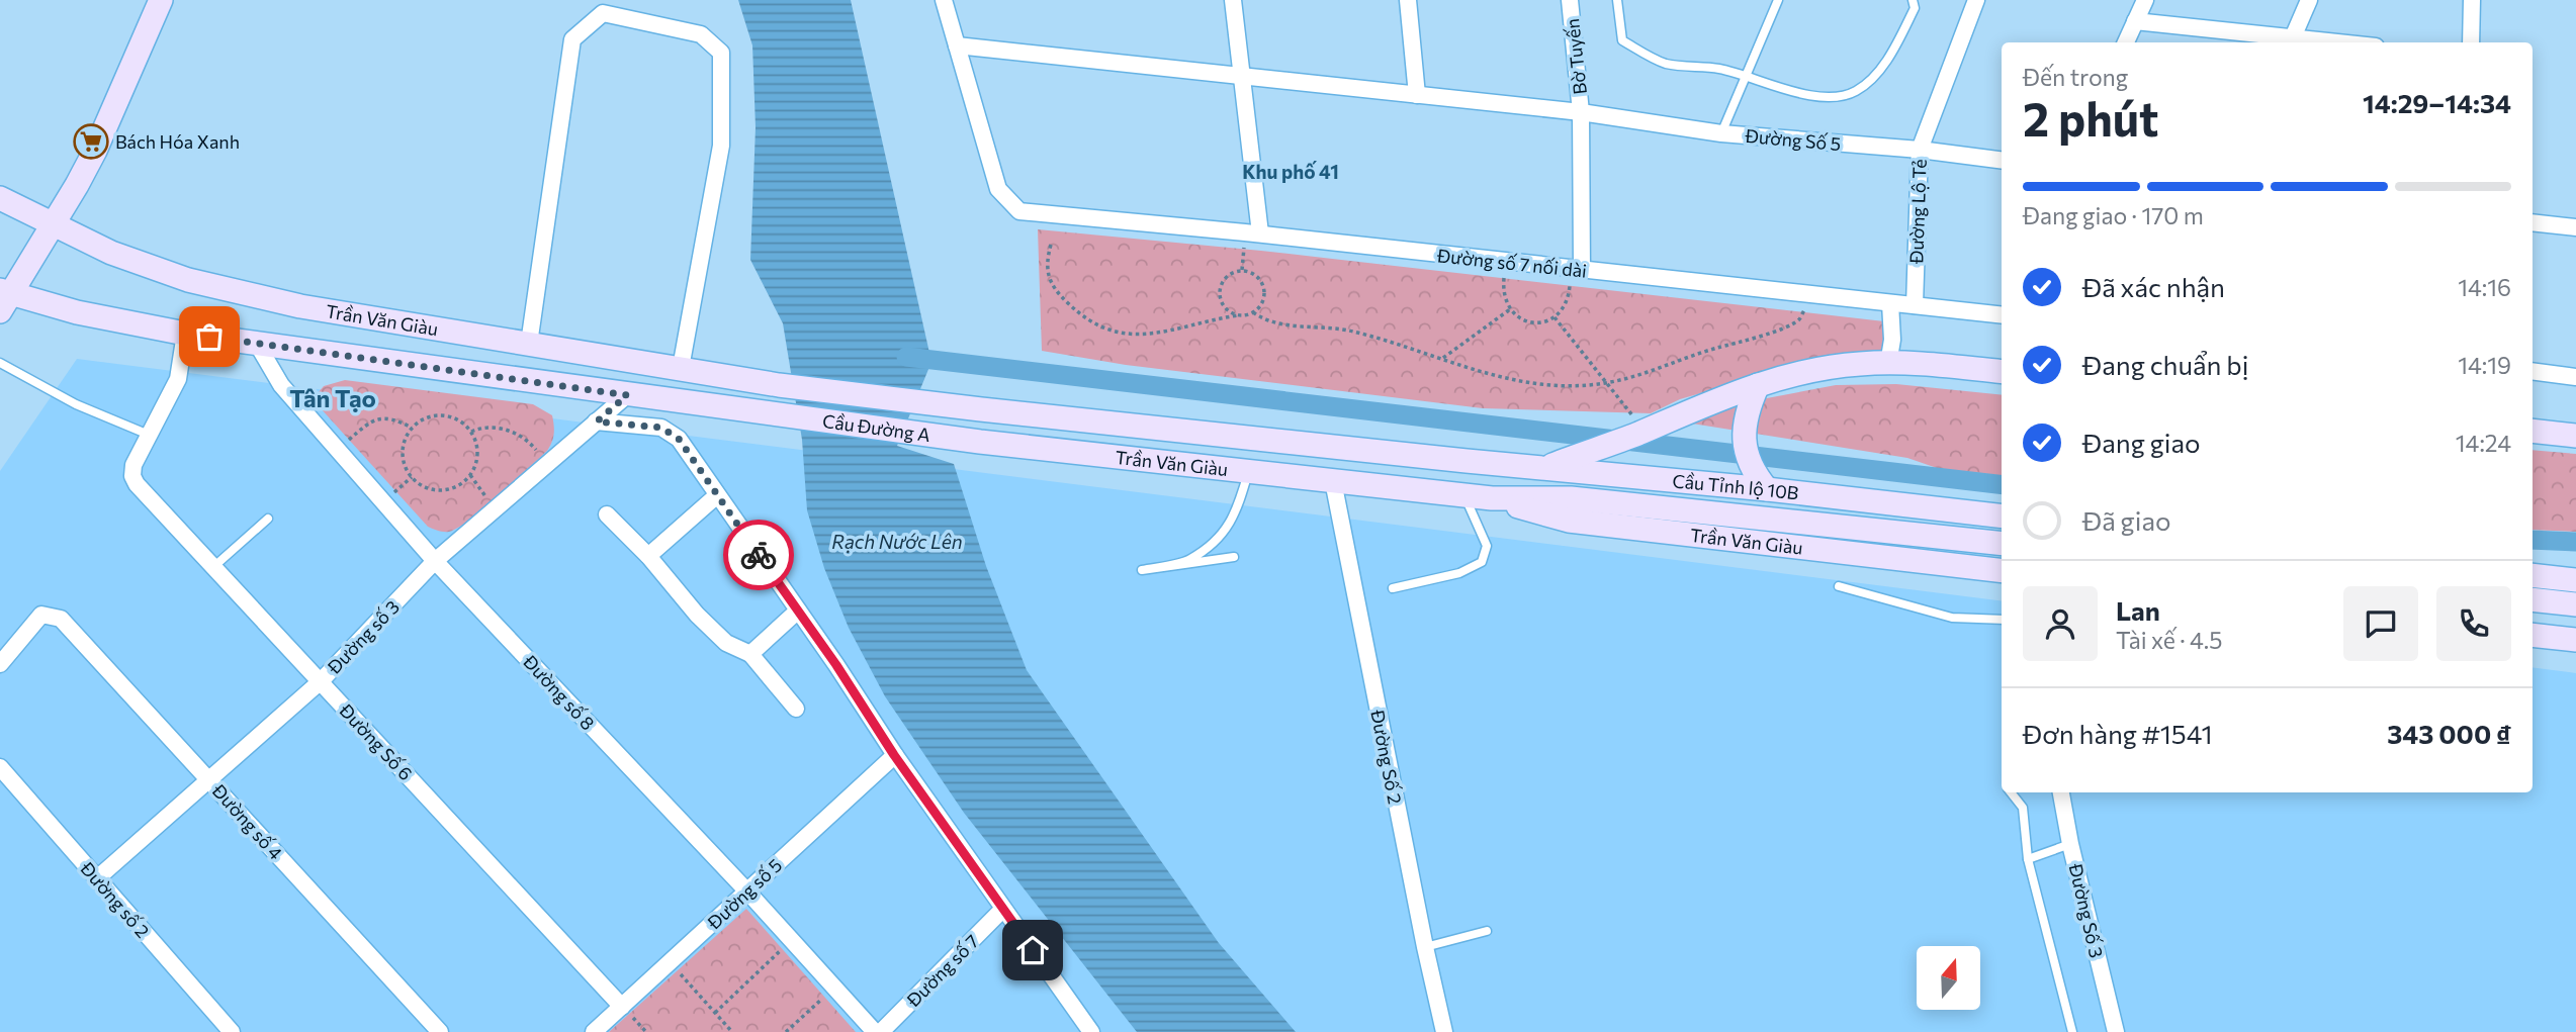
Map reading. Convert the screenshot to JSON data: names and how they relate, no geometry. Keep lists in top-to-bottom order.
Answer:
{
  "streets": {
    "main road": ["Trần Văn Giàu", "Cầu Đường A", "Cầu Tỉnh lộ 10B"],
    "street": [
      "Bờ Tuyến",
      "Đường Số 5",
      "Đường Lộ Tẻ",
      "Đường số 7 nối dài",
      "Đường số 3",
      "Đường số 8",
      "Đường Số 6",
      "Đường Số 2",
      "Đường số 4",
      "Đường số 5",
      "Đường số 2",
      "Đường Số 3",
      "Đường số 7"
    ]
  },
  "crossings": [
    ["Bờ Tuyến", "Đường Số 5"],
    ["Bờ Tuyến", "Đường số 7 nối dài"],
    ["Đường Số 5", "Đường Lộ Tẻ"],
    ["Đường Số 5", "Đường số 7 nối dài"],
    ["Đường Lộ Tẻ", "Đường số 7 nối dài"],
    ["Trần Văn Giàu", "Cầu Đường A"],
    ["Trần Văn Giàu", "Cầu Tỉnh lộ 10B"],
    ["Trần Văn Giàu", "Đường Số 2"],
    ["Cầu Đường A", "Đường số 3"],
    ["Đường số 3", "Đường số 8"],
    ["Đường số 3", "Đường Số 6"],
    ["Đường số 3", "Đường số 4"],
    ["Đường số 3", "Đường số 2"],
    ["Đường số 8", "Đường số 5"],
    ["Đường Số 6", "Đường số 5"]
  ],
  "districts": ["Khu phố 41", "Tân Tạo"],
  "water": ["Rạch Nước Lên"],
  "places": {
    "supermarket": ["Bách Hóa Xanh"]
  },
  "north": "top",
  "page": {
    "heading": ["2 phút", "Đến trong", "14:29–14:34"],
    "panel": [
      "Lan",
      "Tài xế · 4.5",
      "Đơn hàng #1541",
      "343 000 ₫"
    ],
    "bar": "Đang giao · 170 m",
    "list": [
      ["Đã xác nhận", "14:16"],
      ["Đang chuẩn bị", "14:19"],
      ["Đang giao", "14:24"],
      "Đã giao"
    ]
  }
}
